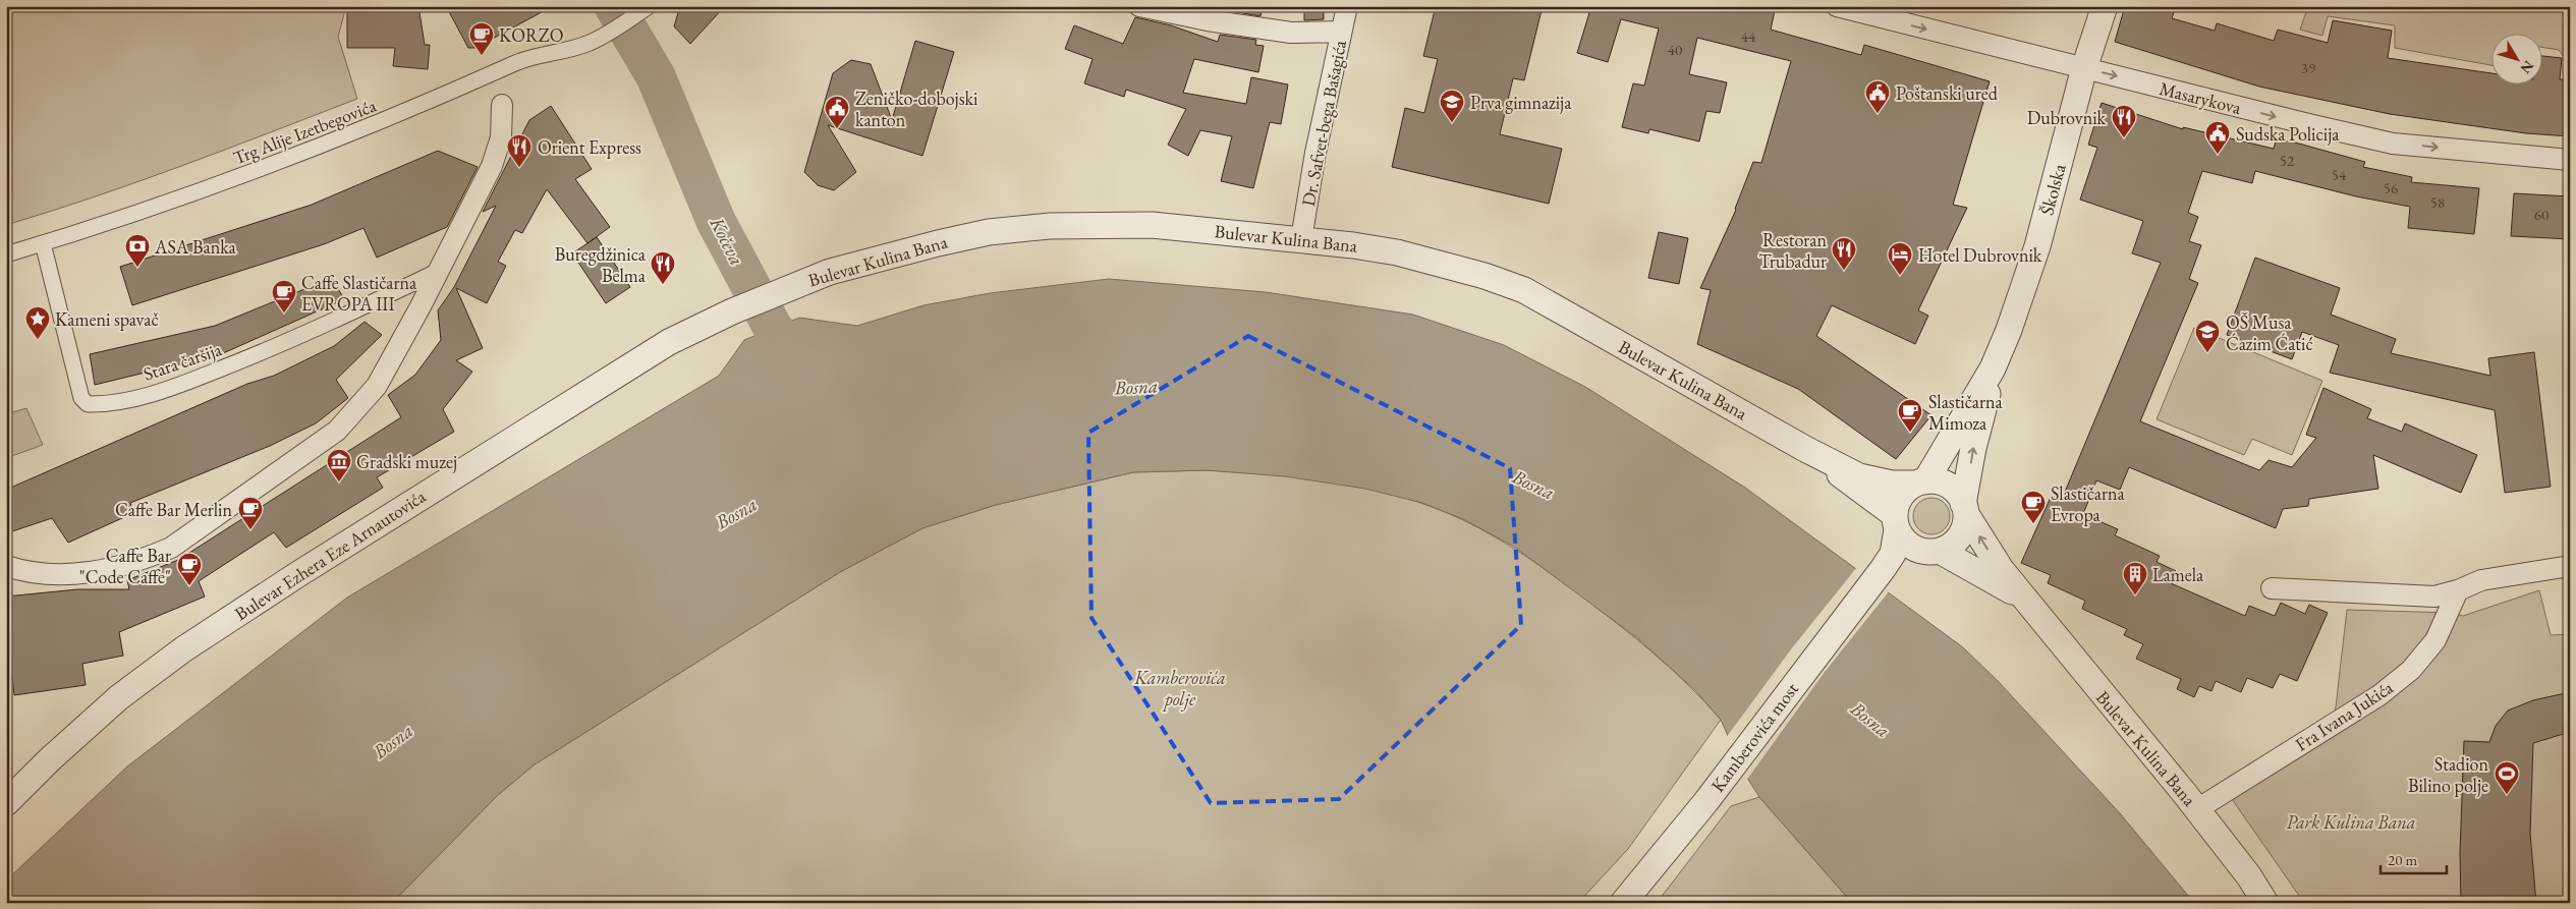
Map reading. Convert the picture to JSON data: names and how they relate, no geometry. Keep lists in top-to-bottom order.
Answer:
{
  "streets": {
    "street": [
      "Masarykova",
      "Dr. Safvet-bega Bašagića",
      "Trg Alije Izetbegovića",
      "Školska",
      "Bulevar Kulina Bana",
      "Stara čaršija",
      "Bulevar Ezhera Eze Arnautovića",
      "Fra Ivana Jukića",
      "Kamberovića most"
    ]
  },
  "crossings": [
    ["Masarykova", "Školska"],
    ["Dr. Safvet-bega Bašagića", "Bulevar Kulina Bana"],
    ["Trg Alije Izetbegovića", "Stara čaršija"],
    ["Školska", "Bulevar Kulina Bana"],
    ["Bulevar Kulina Bana", "Bulevar Ezhera Eze Arnautovića"],
    ["Bulevar Kulina Bana", "Fra Ivana Jukića"]
  ],
  "one_way": ["Masarykova"],
  "water": ["Kočeva", "Bosna"],
  "parks": ["Kamberovića polje", "Park Kulina Bana"],
  "places": {
    "cafe": [
      "KORZO",
      "Caffe Slastičarna EVROPA III",
      "Slastičarna Mimoza",
      "Slastičarna Evropa",
      "Caffe Bar Merlin",
      "Caffe Bar \"Code Caffe\""
    ],
    "public building": ["Poštanski ured", "Zeničko-dobojski kanton", "Sudska Policija"],
    "school or university": ["Prva gimnazija", "OŠ Musa Ćazim Ćatić"],
    "restaurant": [
      "Dubrovnik",
      "Orient Express",
      "Restoran Trubadur",
      "Buregdžinica Belma"
    ],
    "bank": ["ASA Banka"],
    "hotel": ["Hotel Dubrovnik"],
    "place": ["Kameni spavač"],
    "museum": ["Gradski muzej"],
    "building": ["Lamela"],
    "sports": ["Stadion Bilino polje"]
  },
  "house_numbers": [
    "44",
    "40",
    "39",
    "52",
    "54",
    "56",
    "58",
    "60"
  ],
  "scale_bar": "20 m",
  "north": "bottom right"
}
